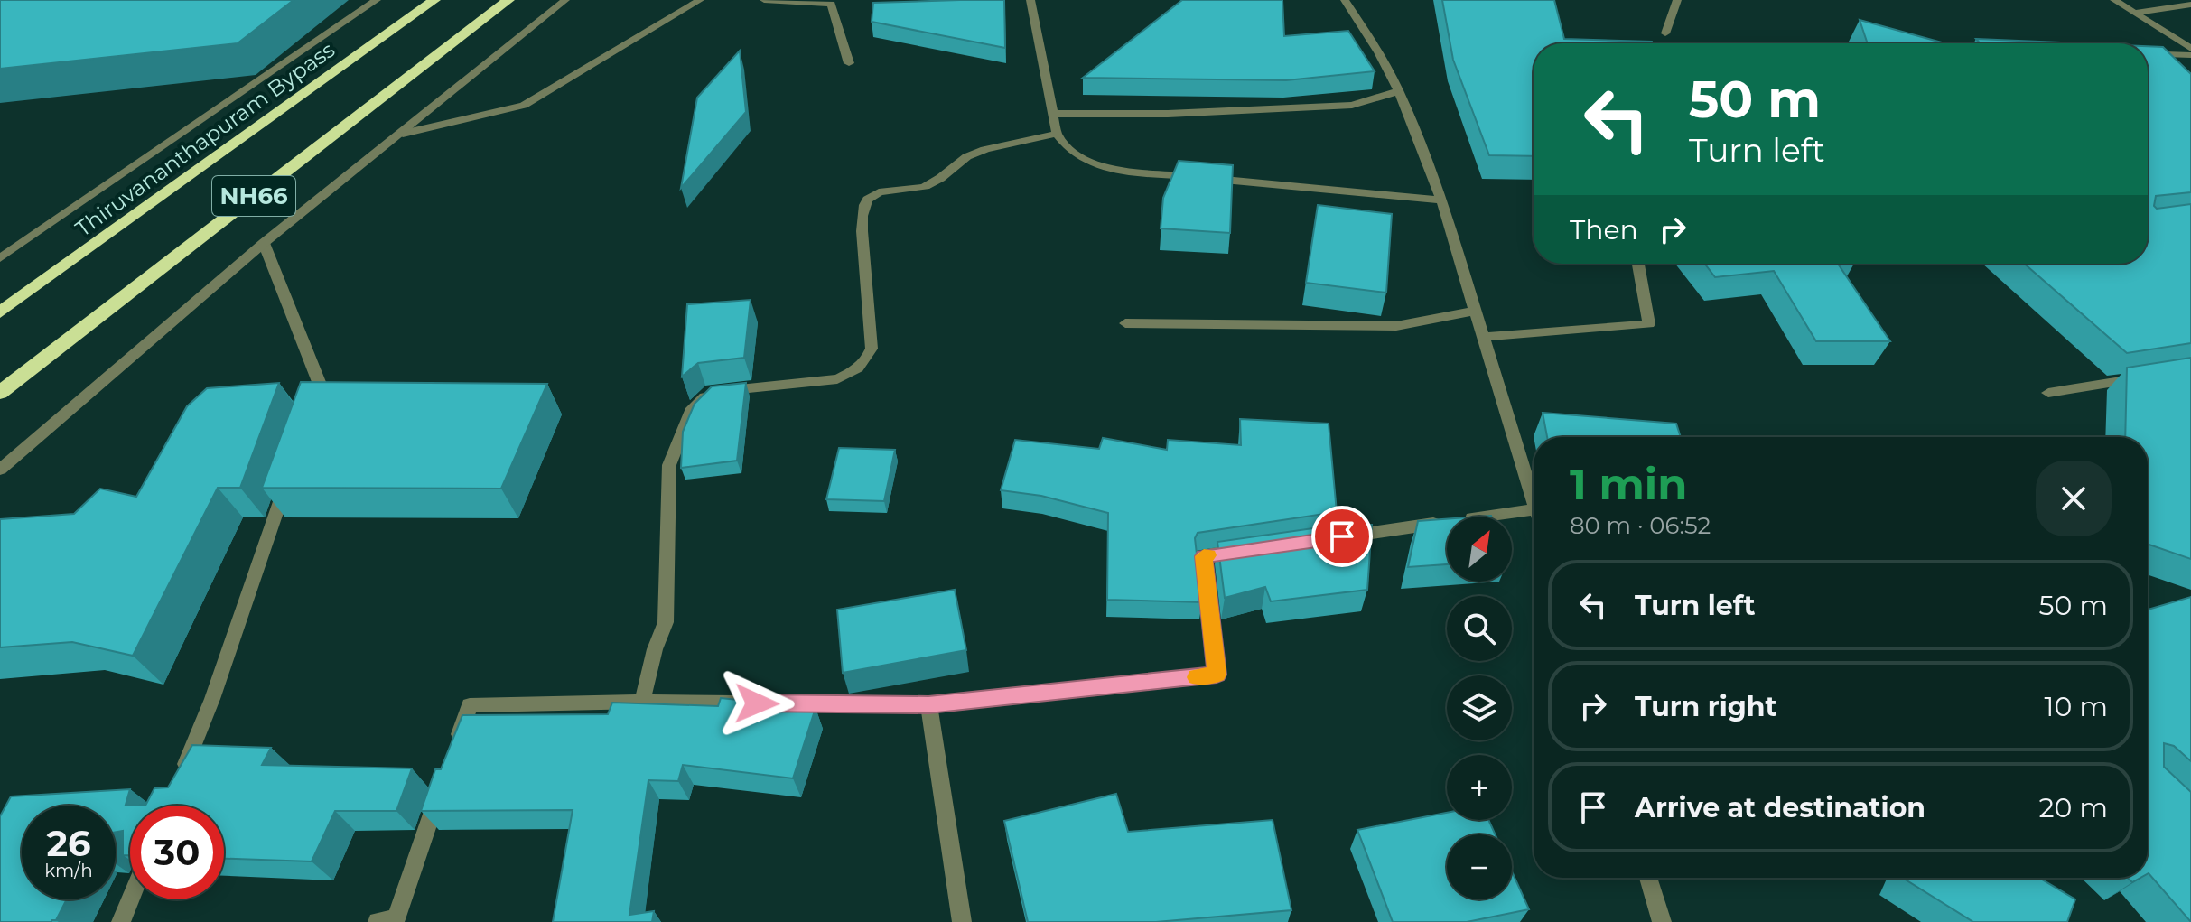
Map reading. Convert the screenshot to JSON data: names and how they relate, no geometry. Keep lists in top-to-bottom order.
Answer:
{
  "streets": {
    "highway": ["Thiruvananthapuram Bypass", "NH66"]
  },
  "north": "top right",
  "page": {
    "turn": ["50 m", "Turn left"],
    "then": "Then",
    "heading": ["1 min", "80 m · 06:52"],
    "map_buttons": ["+", "−"],
    "list": [
      {
        "name": "Turn left",
        "value": "50 m"
      },
      {
        "name": "Turn right",
        "value": "10 m"
      },
      {
        "name": "Arrive at destination",
        "value": "20 m"
      }
    ],
    "speed": "26 km/h",
    "limit": "30"
  }
}
